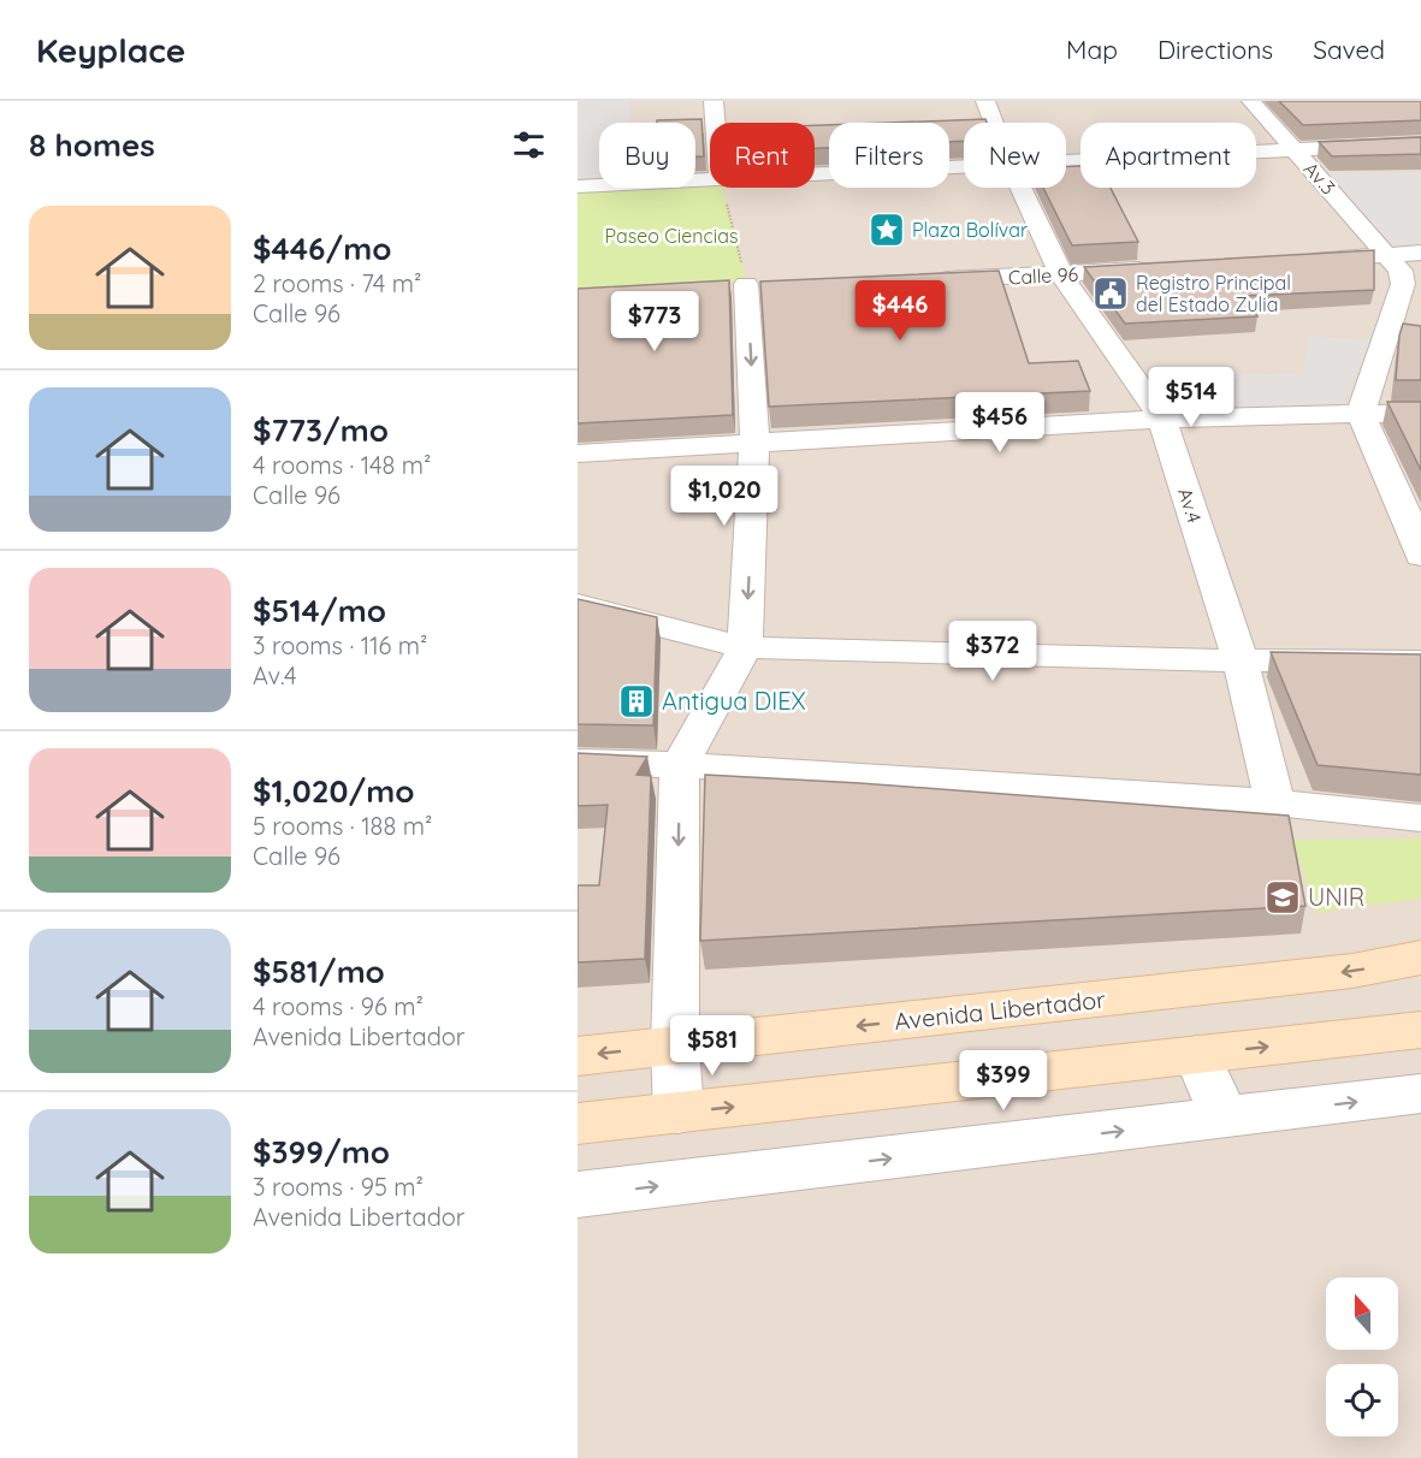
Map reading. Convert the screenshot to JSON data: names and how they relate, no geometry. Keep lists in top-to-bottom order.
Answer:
{
  "streets": {
    "main road": ["Avenida Libertador"],
    "street": ["Av.3", "Calle 96", "Av.4"]
  },
  "crossings": [
    ["Calle 96", "Av.4"]
  ],
  "parks": ["Paseo Ciencias"],
  "places": {
    "place": ["Plaza Bolívar"],
    "public building": ["Registro Principal del Estado Zulia"],
    "building": ["Antigua DIEX"],
    "school or university": ["UNIR"]
  },
  "north": "top",
  "page": {
    "header": "Keyplace",
    "nav": ["Map", "Directions", "Saved"],
    "heading": "8 homes",
    "chip": [
      "Buy",
      "Rent",
      "Filters",
      "New",
      "Apartment"
    ],
    "list": [
      {
        "name": "$446/mo",
        "note": "2 rooms · 74 m² · Calle 96"
      },
      {
        "name": "$773/mo",
        "note": "4 rooms · 148 m² · Calle 96"
      },
      {
        "name": "$514/mo",
        "note": "3 rooms · 116 m² · Av.4"
      },
      {
        "name": "$1,020/mo",
        "note": "5 rooms · 188 m² · Calle 96"
      },
      {
        "name": "$581/mo",
        "note": "4 rooms · 96 m² · Avenida Libertador"
      },
      {
        "name": "$399/mo",
        "note": "3 rooms · 95 m² · Avenida Libertador"
      }
    ],
    "price": [
      "$446",
      "$773",
      "$514",
      "$456",
      "$1,020",
      "$372",
      "$581",
      "$399"
    ]
  }
}
